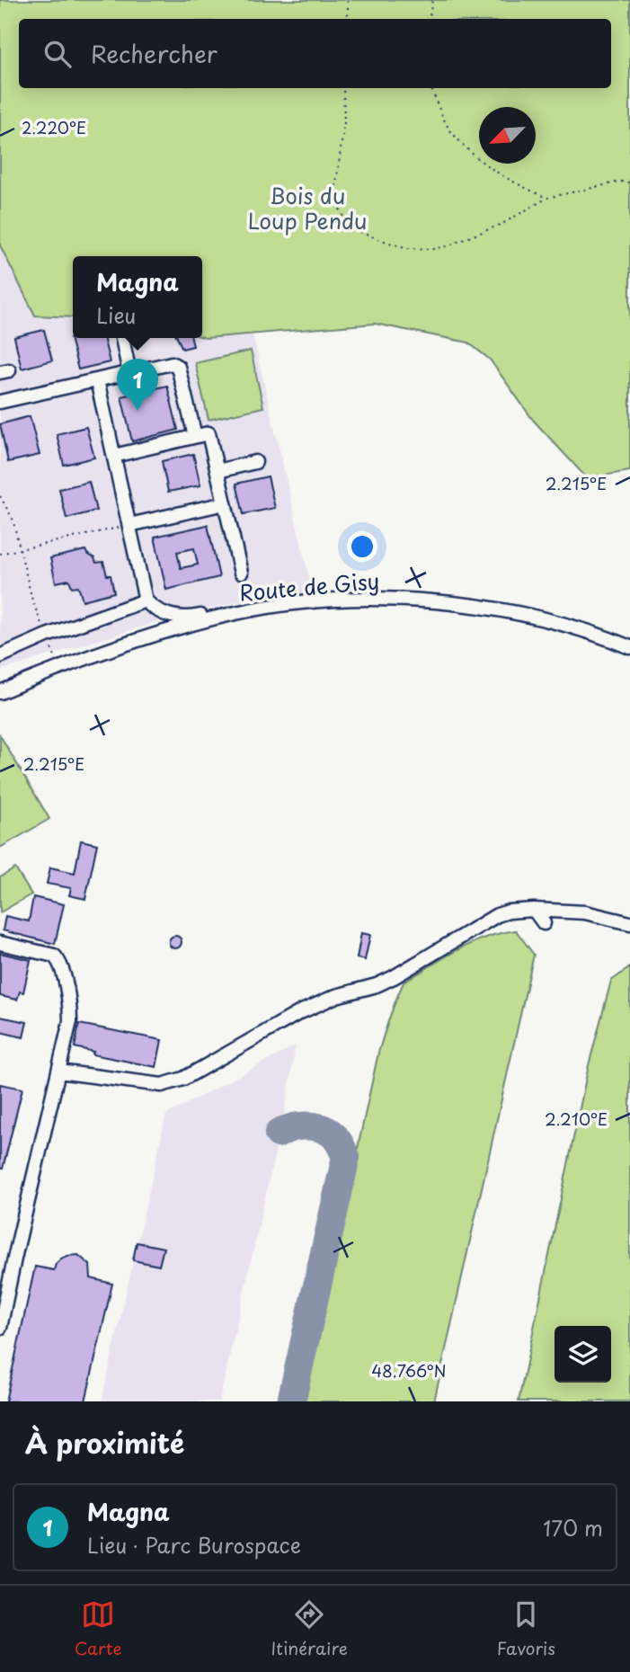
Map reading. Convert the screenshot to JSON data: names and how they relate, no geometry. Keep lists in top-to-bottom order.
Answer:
{
  "streets": {
    "street": ["Route de Gisy"]
  },
  "parks": ["Bois du Loup Pendu"],
  "north": "bottom left",
  "page": {
    "search": "Rechercher",
    "popup": ["Magna", "Lieu"],
    "pins": "1",
    "heading": "À proximité",
    "list": [
      {
        "mark": "1",
        "name": "Magna",
        "note": "Lieu · Parc Burospace",
        "value": "170 m"
      }
    ],
    "nav": ["Carte", "Itinéraire", "Favoris"]
  },
  "coordinates": [
    "2.220°E",
    "2.215°E",
    "2.210°E",
    "48.766°N"
  ]
}
